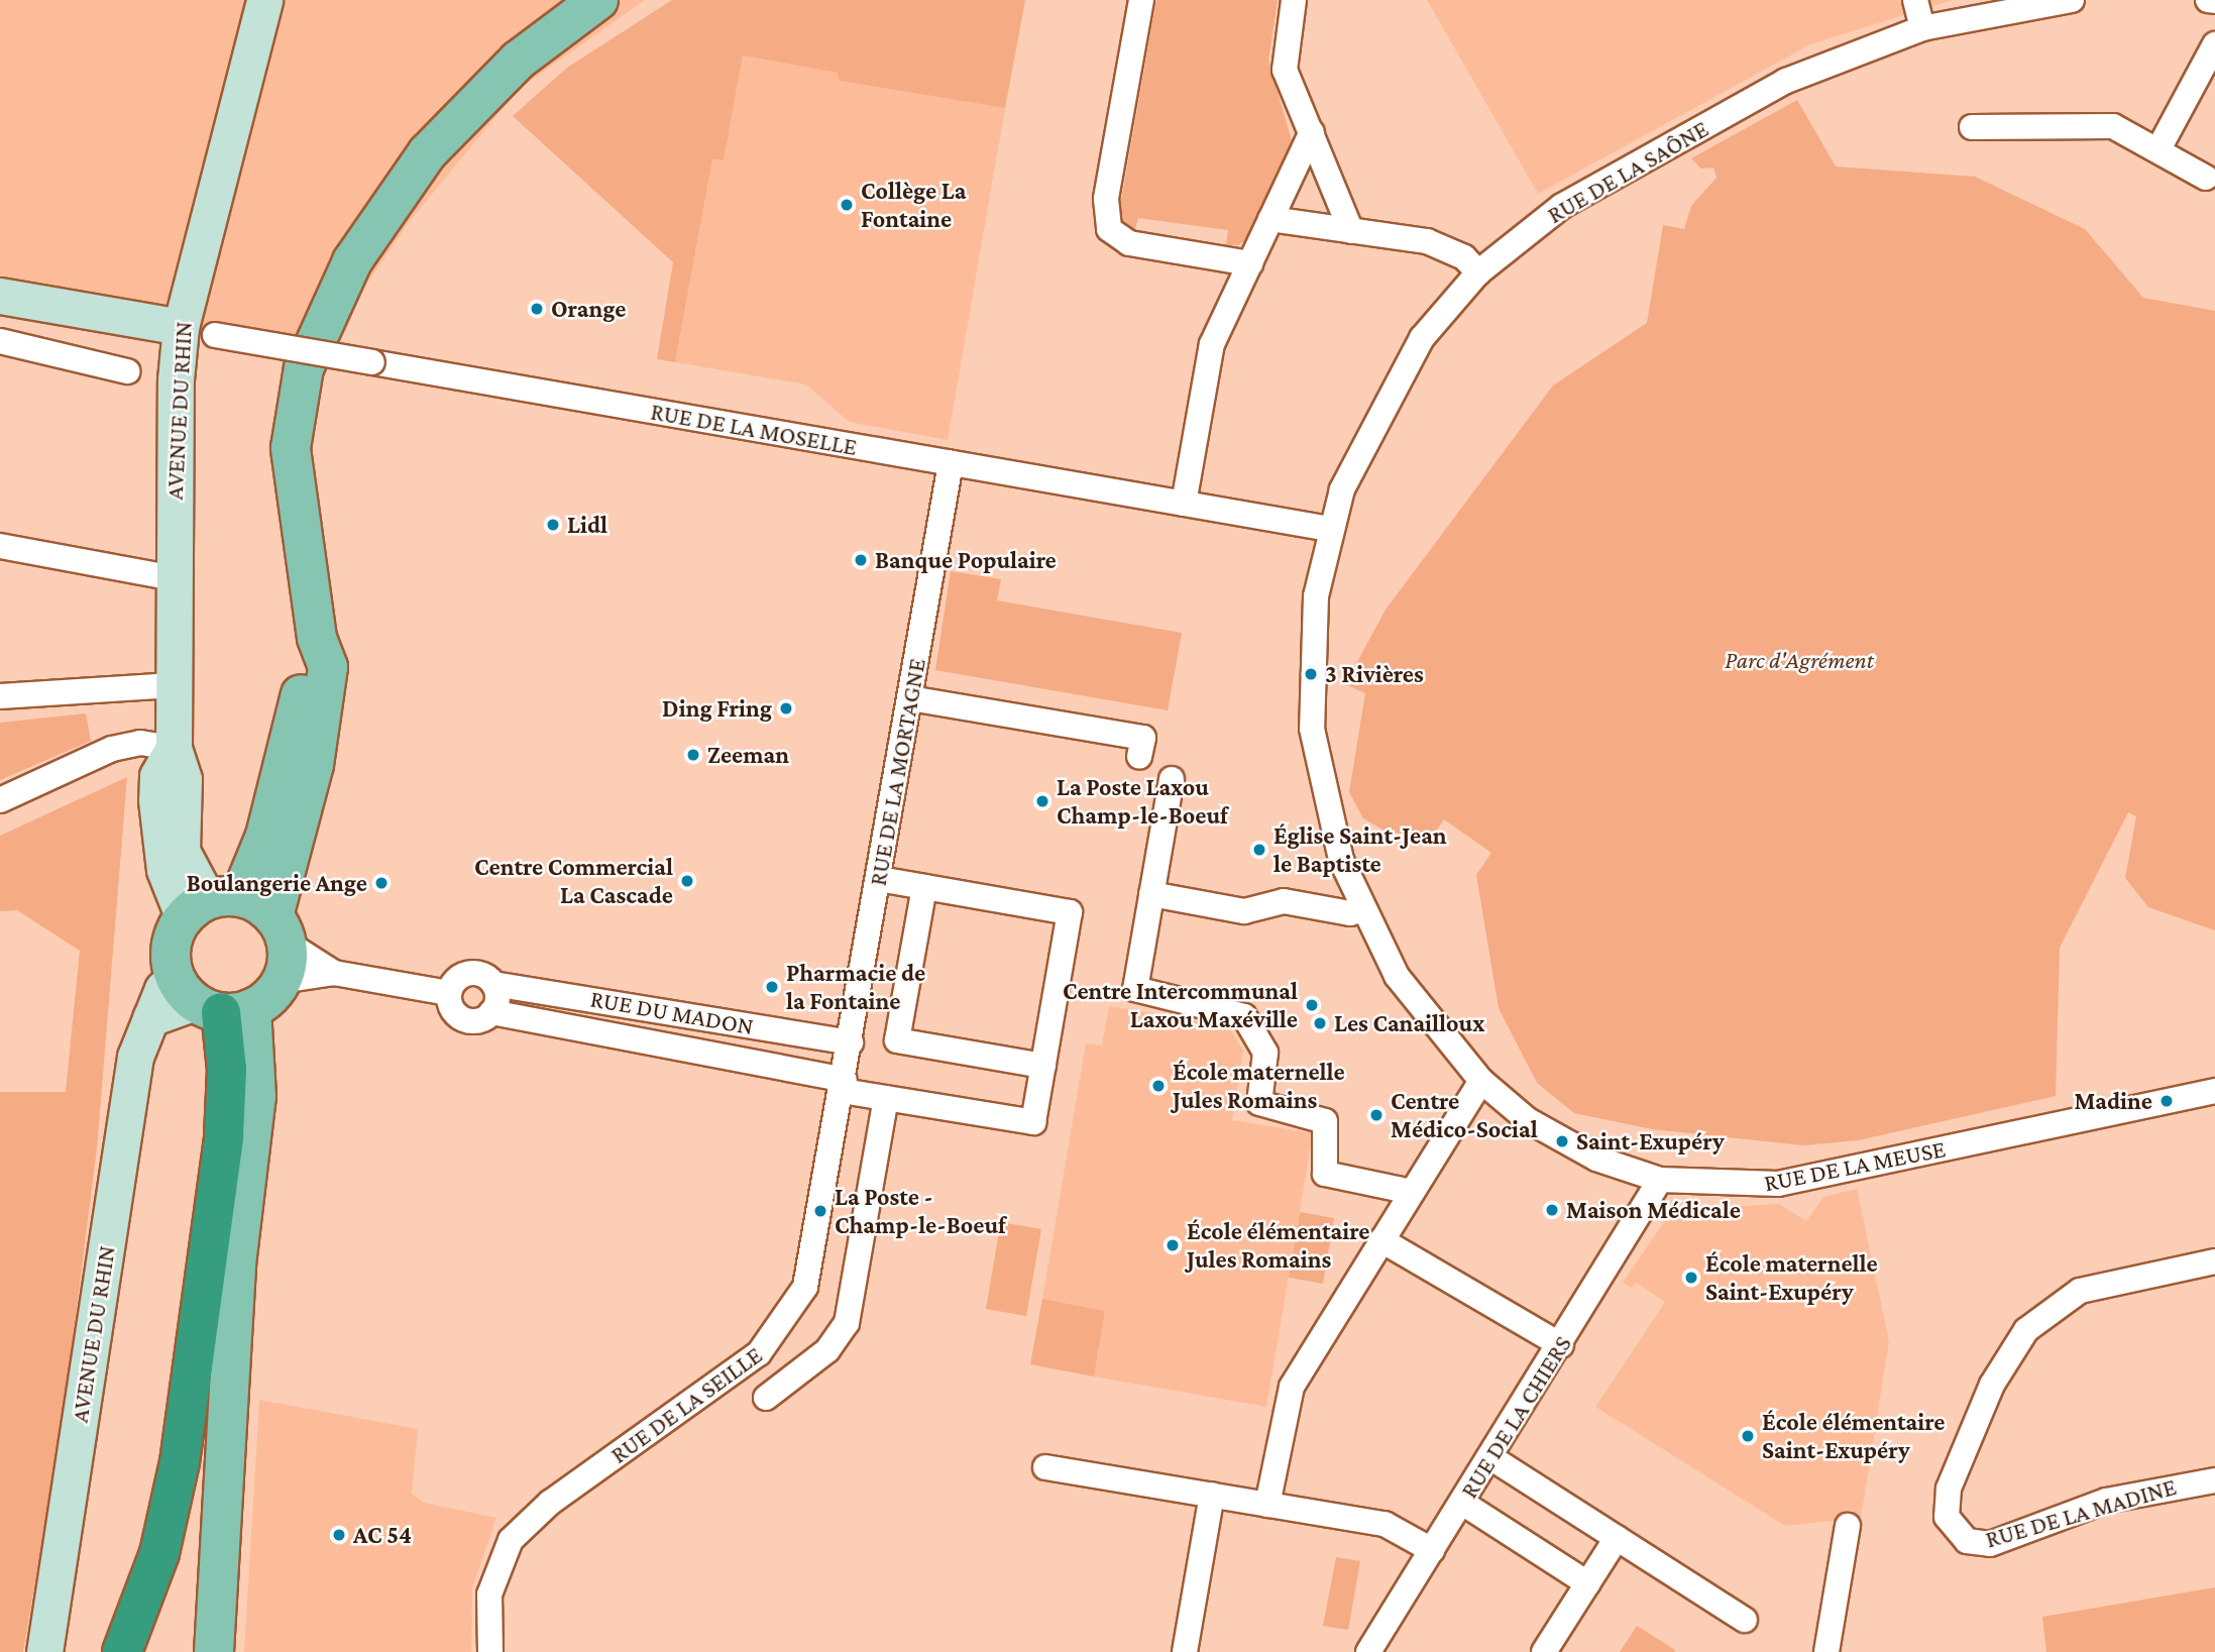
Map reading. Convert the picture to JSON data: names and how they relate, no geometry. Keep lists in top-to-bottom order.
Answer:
{
  "streets": {
    "main road": ["AVENUE DU RHIN"],
    "street": [
      "RUE DE LA SAÔNE",
      "RUE DE LA MOSELLE",
      "RUE DE LA MORTAGNE",
      "RUE DU MADON",
      "RUE DE LA MEUSE",
      "RUE DE LA SEILLE",
      "RUE DE LA CHIERS",
      "RUE DE LA MADINE"
    ]
  },
  "crossings": [
    ["RUE DE LA SAÔNE", "RUE DE LA MOSELLE"],
    ["RUE DE LA SAÔNE", "RUE DE LA MEUSE"],
    ["AVENUE DU RHIN", "RUE DE LA MOSELLE"],
    ["RUE DE LA MOSELLE", "RUE DE LA MORTAGNE"],
    ["RUE DE LA MOSELLE", "RUE DE LA MEUSE"],
    ["RUE DE LA MORTAGNE", "RUE DU MADON"],
    ["RUE DE LA MORTAGNE", "RUE DE LA SEILLE"],
    ["RUE DU MADON", "RUE DE LA SEILLE"],
    ["RUE DE LA MEUSE", "RUE DE LA CHIERS"]
  ],
  "parks": ["Parc d'Agrément"],
  "places": [
    "Collège La Fontaine",
    "Orange",
    "Lidl",
    "Banque Populaire",
    "3 Rivières",
    "Ding Fring",
    "Zeeman",
    "La Poste Laxou Champ-le-Boeuf",
    "Église Saint-Jean le Baptiste",
    "Centre Commercial La Cascade",
    "Boulangerie Ange",
    "Pharmacie de la Fontaine",
    "Centre Intercommunal Laxou Maxéville",
    "Les Canailloux",
    "École maternelle Jules Romains",
    "Madine",
    "Centre Médico-Social",
    "Saint-Exupéry",
    "Maison Médicale",
    "La Poste - Champ-le-Boeuf",
    "École élémentaire Jules Romains",
    "École maternelle Saint-Exupéry",
    "École élémentaire Saint-Exupéry",
    "AC 54"
  ]
}
